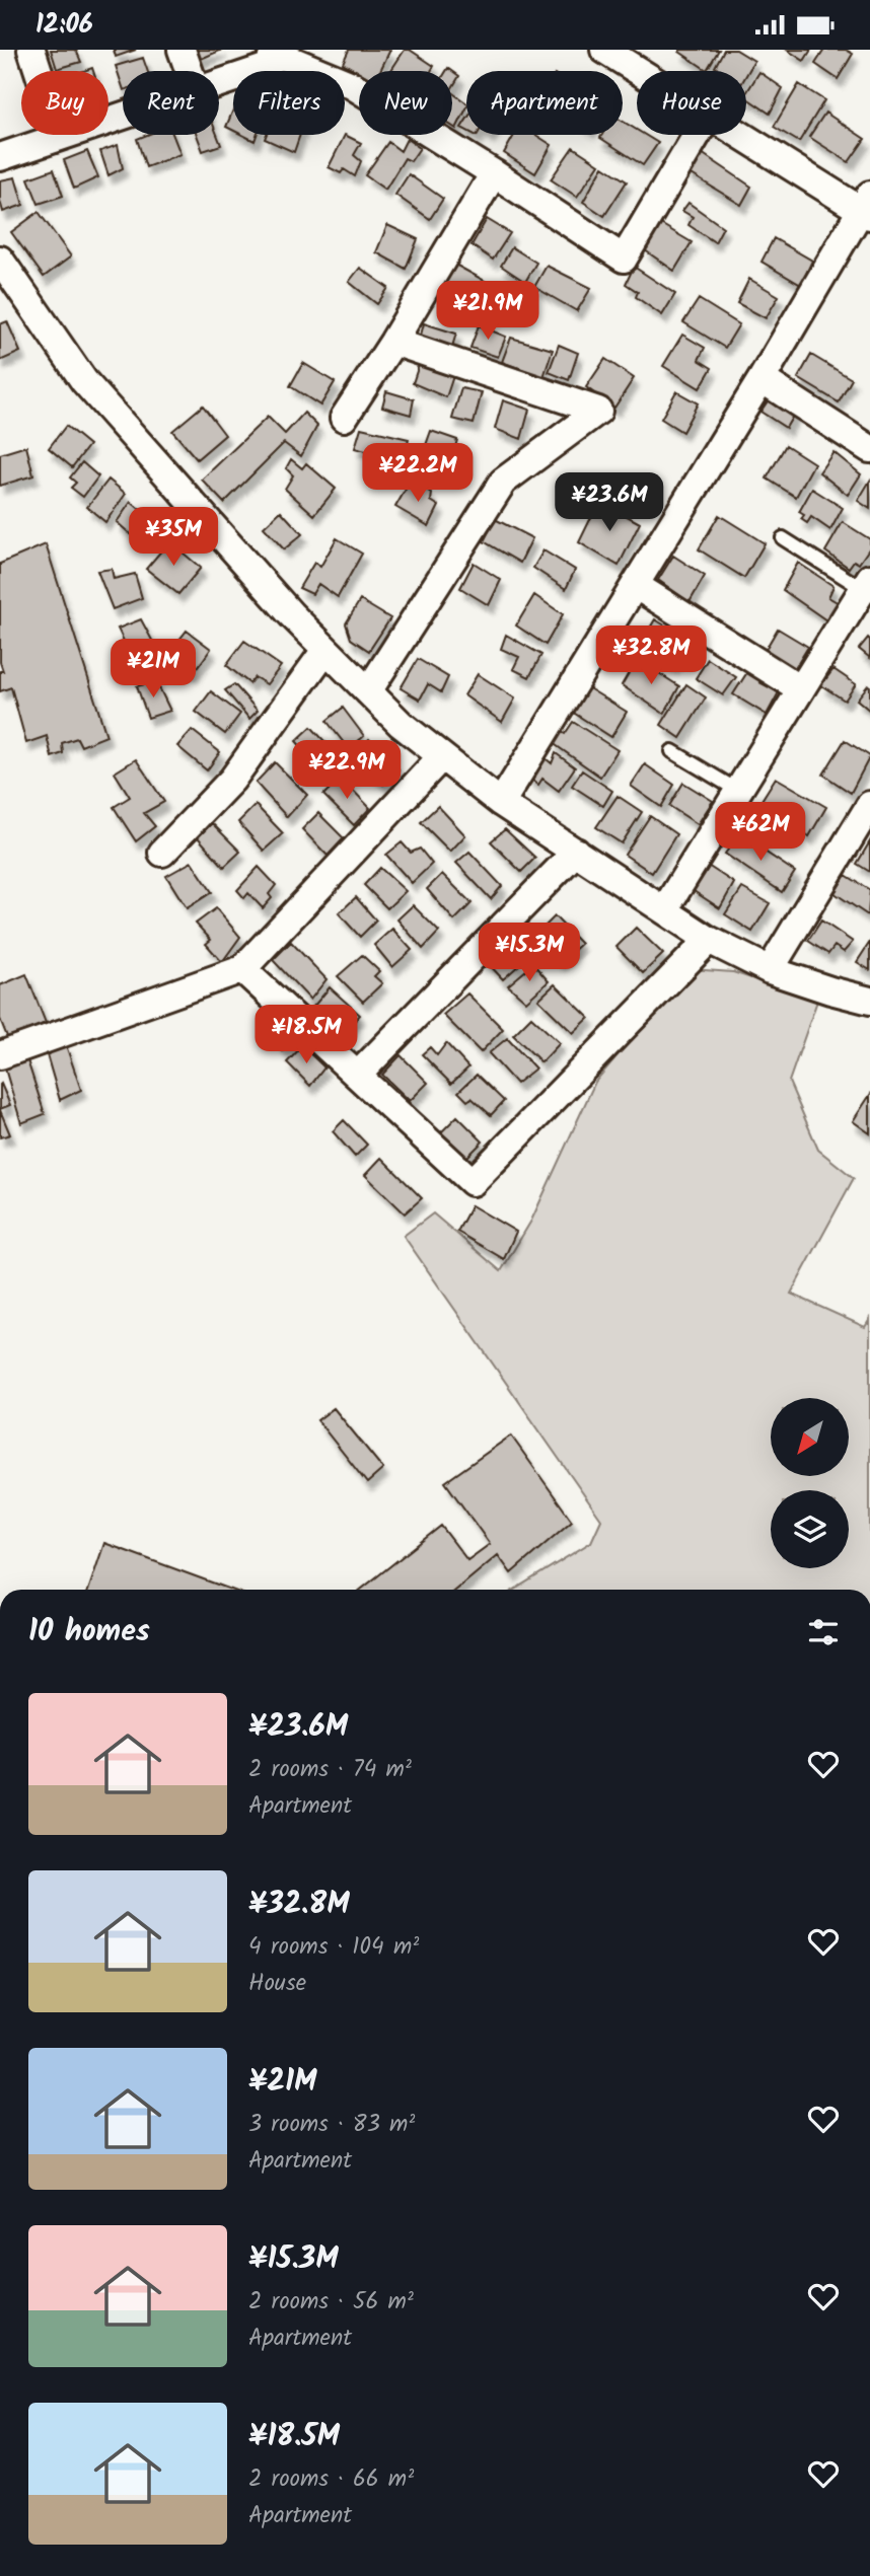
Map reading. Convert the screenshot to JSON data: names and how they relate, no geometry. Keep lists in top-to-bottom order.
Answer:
{
  "north": "bottom left",
  "page": {
    "status": "12:06",
    "chip": [
      "Buy",
      "Rent",
      "Filters",
      "New",
      "Apartment",
      "House"
    ],
    "price": [
      "¥21.9M",
      "¥22.2M",
      "¥23.6M",
      "¥35M",
      "¥32.8M",
      "¥21M",
      "¥22.9M",
      "¥62M",
      "¥15.3M",
      "¥18.5M"
    ],
    "heading": "10 homes",
    "list": [
      {
        "name": "¥23.6M",
        "note": "2 rooms · 74 m² · Apartment"
      },
      {
        "name": "¥32.8M",
        "note": "4 rooms · 104 m² · House"
      },
      {
        "name": "¥21M",
        "note": "3 rooms · 83 m² · Apartment"
      },
      {
        "name": "¥15.3M",
        "note": "2 rooms · 56 m² · Apartment"
      },
      {
        "name": "¥18.5M",
        "note": "2 rooms · 66 m² · Apartment"
      }
    ]
  }
}
